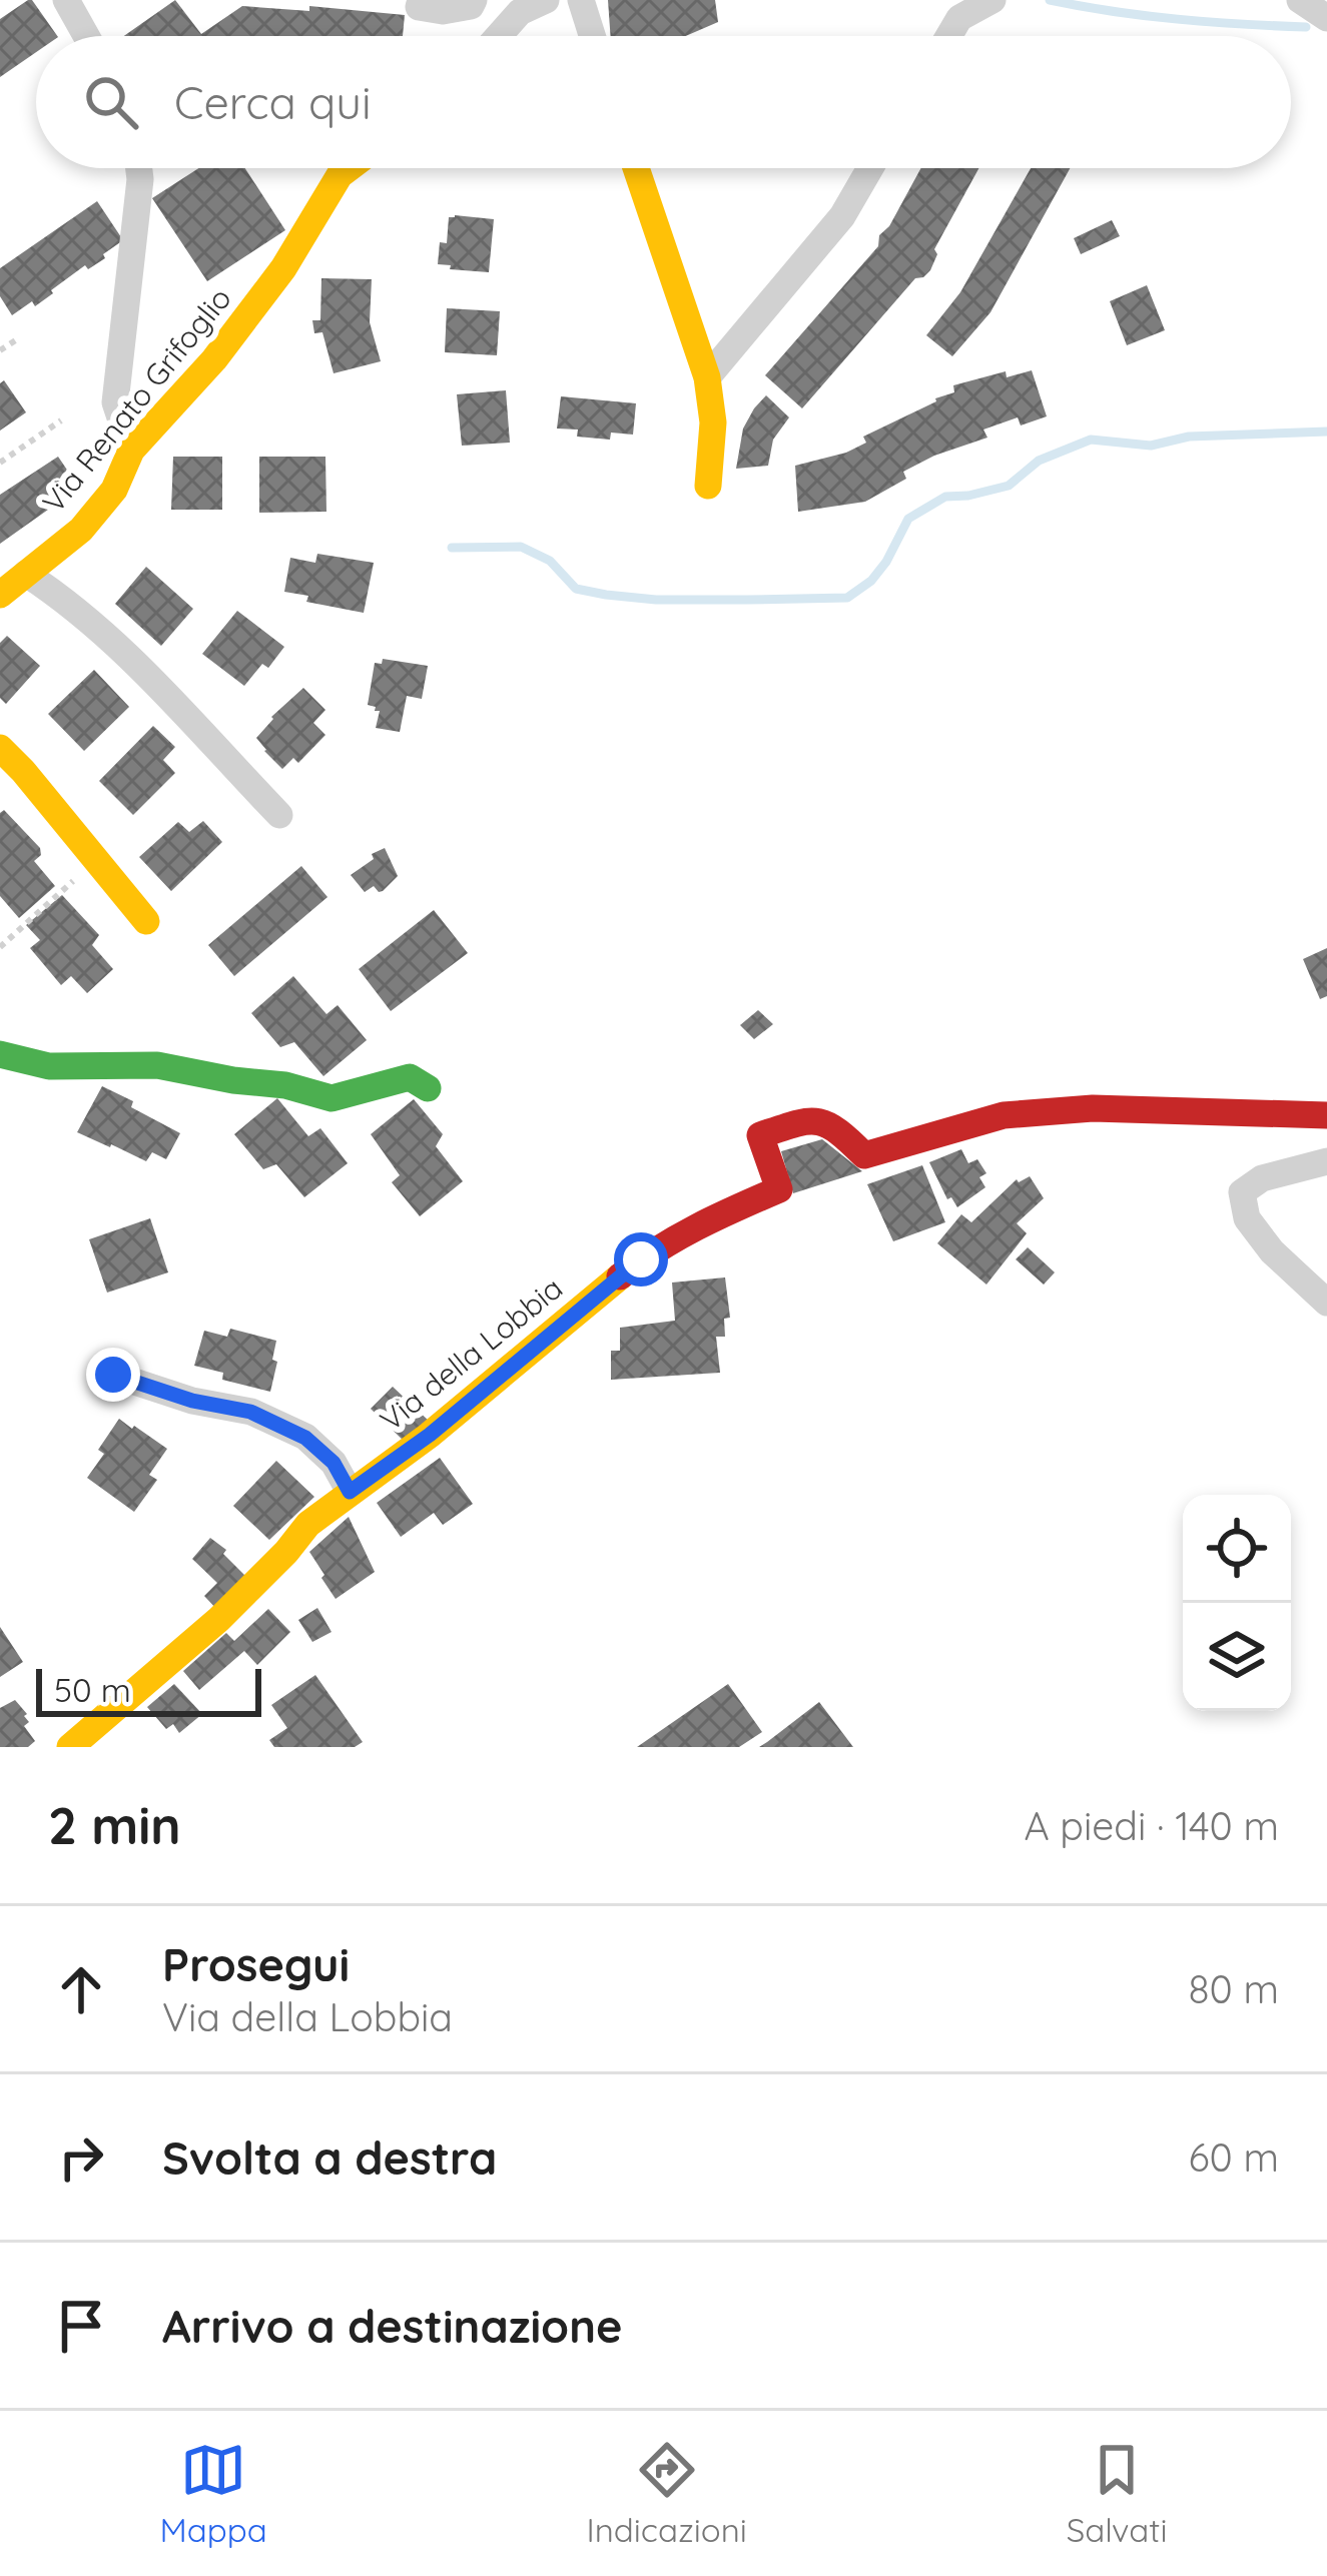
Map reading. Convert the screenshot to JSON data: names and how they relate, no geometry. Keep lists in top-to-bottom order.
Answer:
{
  "streets": {
    "street": ["Via Renato Grifoglio", "Via della Lobbia"]
  },
  "scale_bar": "50 m",
  "page": {
    "search": "Cerca qui",
    "scale": "50 m",
    "heading": ["2 min", "A piedi · 140 m"],
    "list": [
      ["Prosegui", "Via della Lobbia", "80 m"],
      ["Svolta a destra", "60 m"],
      "Arrivo a destinazione"
    ],
    "nav": ["Mappa", "Indicazioni", "Salvati"]
  }
}
